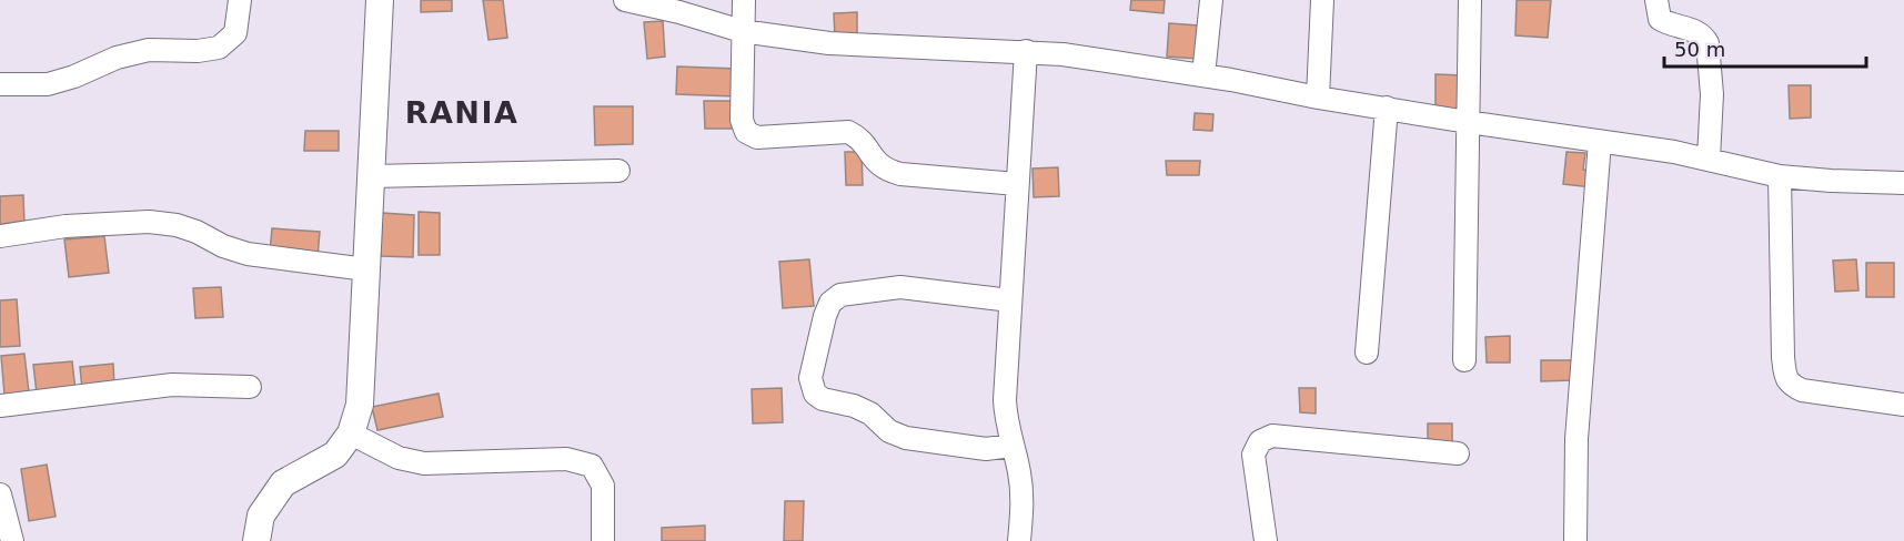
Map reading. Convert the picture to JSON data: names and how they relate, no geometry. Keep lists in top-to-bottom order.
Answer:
{
  "districts": ["RANIA"],
  "scale_bar": "50 m"
}
